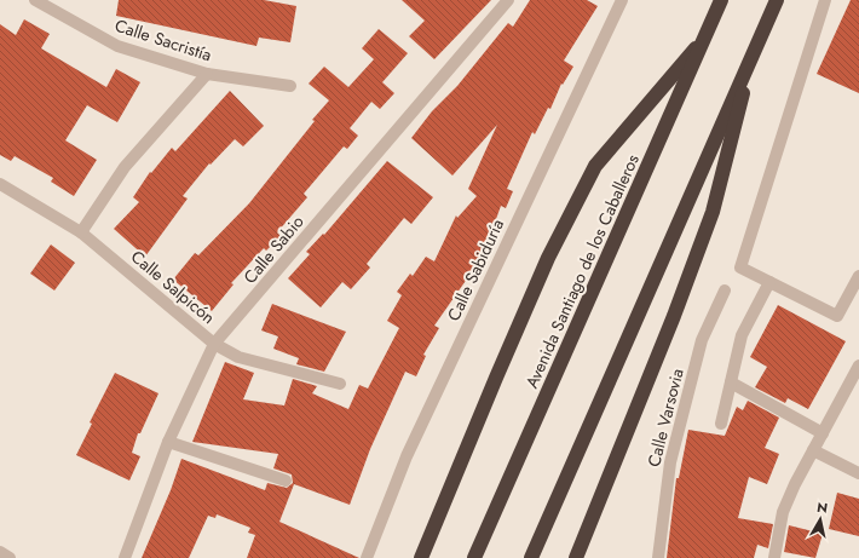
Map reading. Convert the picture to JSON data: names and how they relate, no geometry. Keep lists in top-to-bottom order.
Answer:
{
  "streets": {
    "highway": ["Avenida Santiago de los Caballeros"],
    "street": [
      "Calle Sacristía",
      "Calle Sabio",
      "Calle Sabiduría",
      "Calle Salpicón",
      "Calle Varsovia"
    ]
  },
  "crossings": [
    ["Calle Sabio", "Calle Salpicón"]
  ],
  "north": "top"
}
